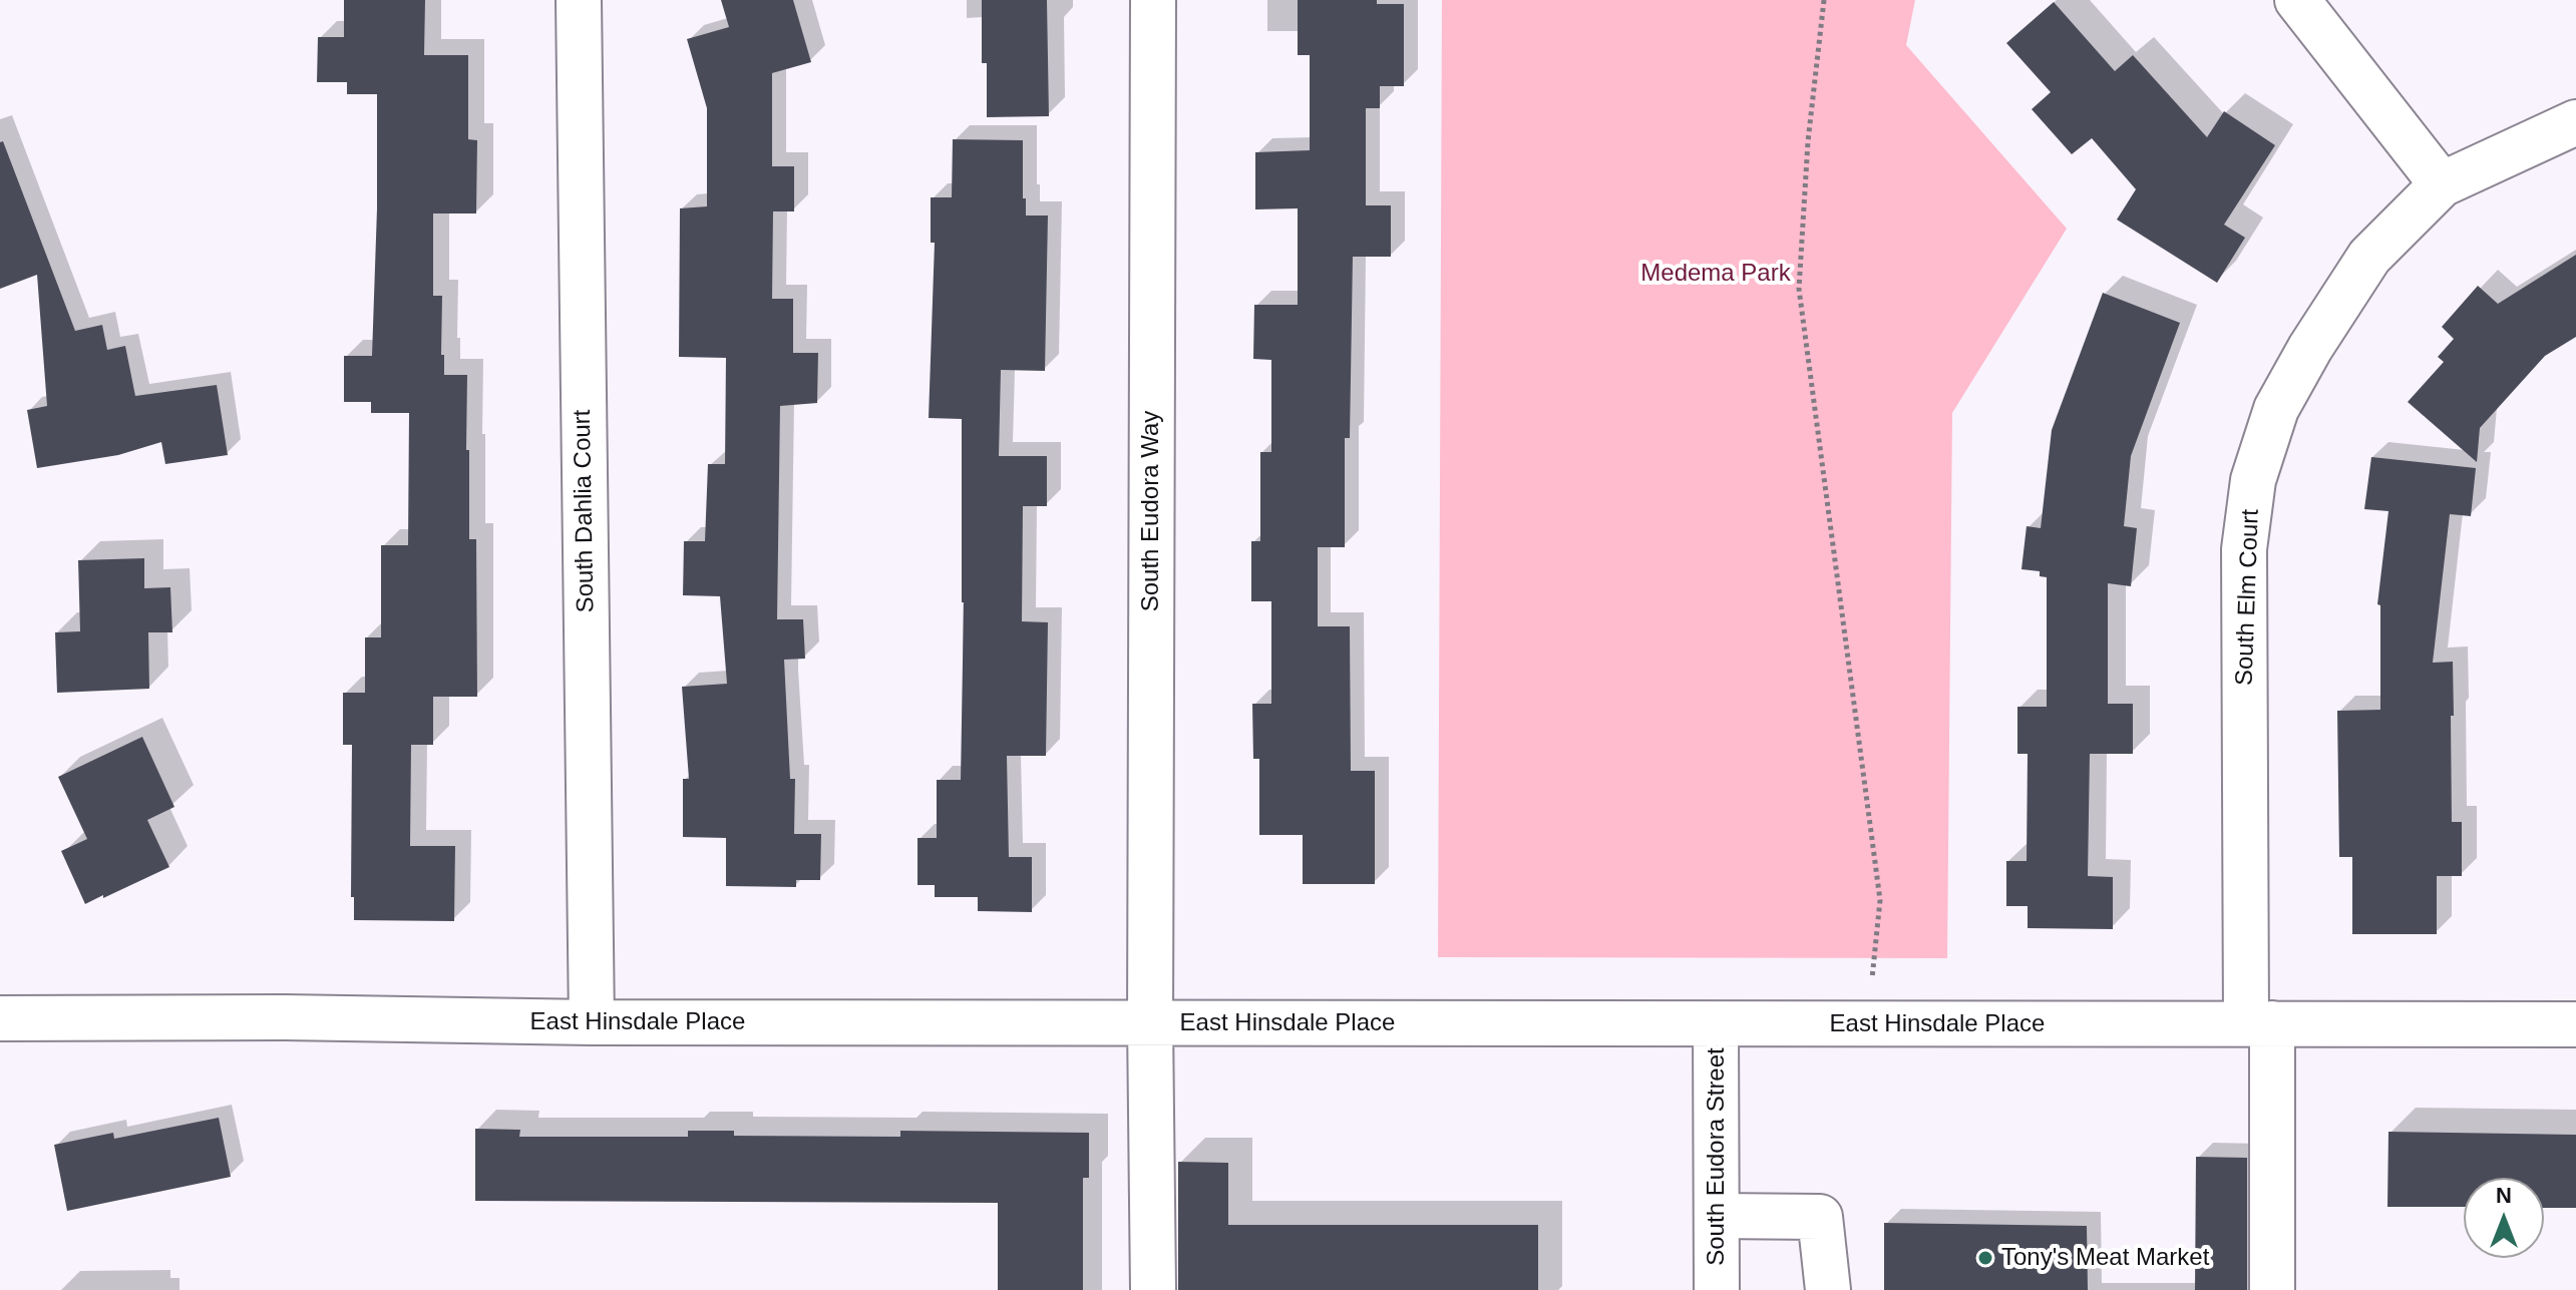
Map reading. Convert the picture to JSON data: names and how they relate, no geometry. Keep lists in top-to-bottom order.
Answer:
{
  "streets": {
    "street": [
      "South Dahlia Court",
      "South Eudora Way",
      "South Elm Court",
      "East Hinsdale Place",
      "South Eudora Street"
    ]
  },
  "crossings": [
    ["South Dahlia Court", "East Hinsdale Place"],
    ["South Eudora Way", "East Hinsdale Place"],
    ["South Elm Court", "East Hinsdale Place"],
    ["East Hinsdale Place", "South Eudora Street"]
  ],
  "parks": ["Medema Park"],
  "places": ["Tony's Meat Market"],
  "north": "top"
}
